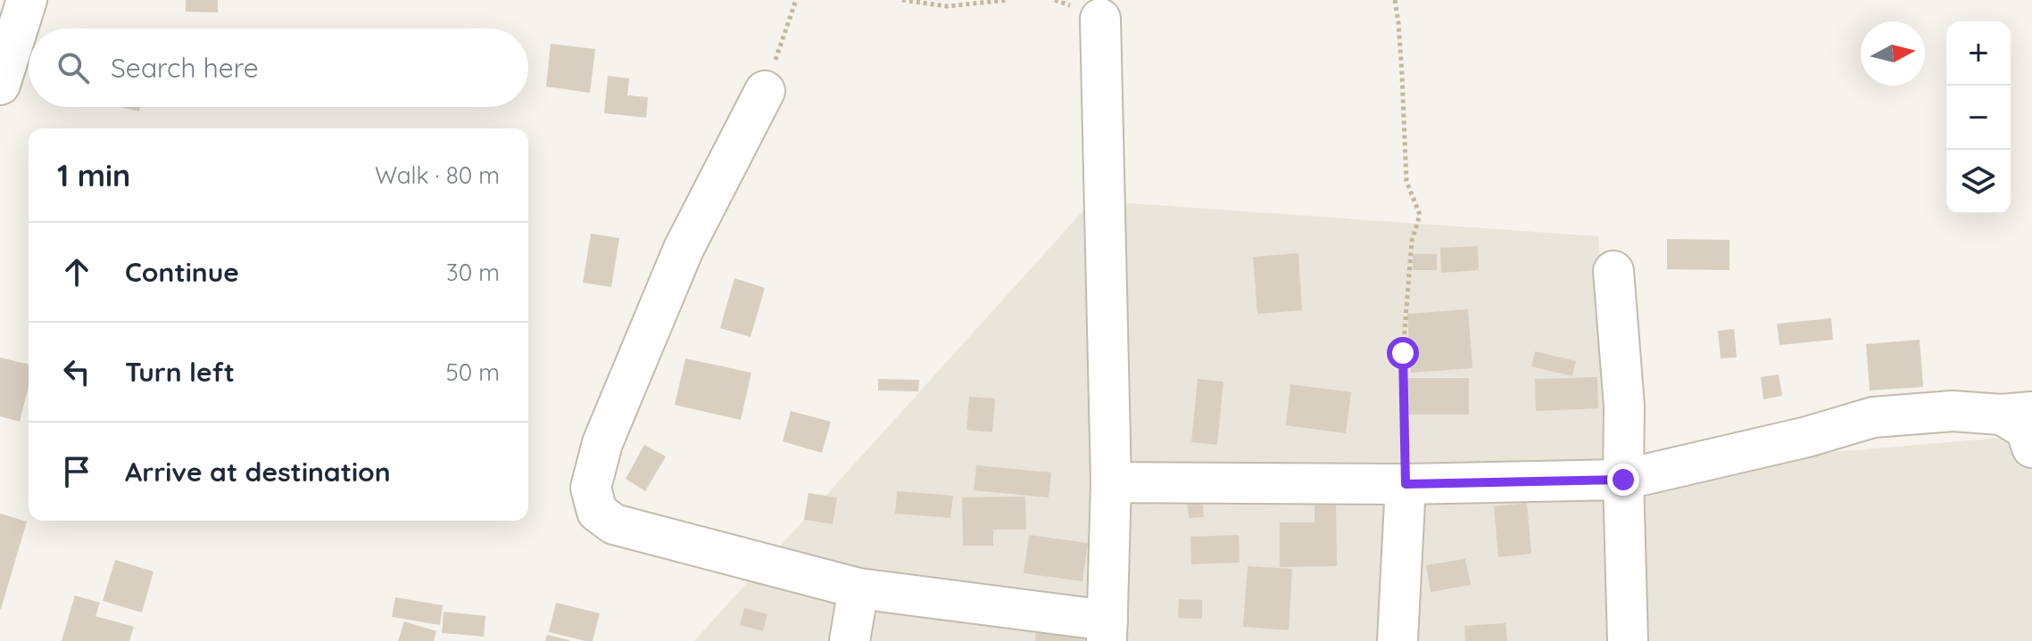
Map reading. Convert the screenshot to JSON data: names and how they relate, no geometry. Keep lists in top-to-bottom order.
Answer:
{
  "north": "right",
  "page": {
    "map_buttons": ["+", "−"],
    "search": "Search here",
    "heading": ["1 min", "Walk · 80 m"],
    "list": [
      ["Continue", "30 m"],
      ["Turn left", "50 m"],
      "Arrive at destination"
    ]
  }
}
